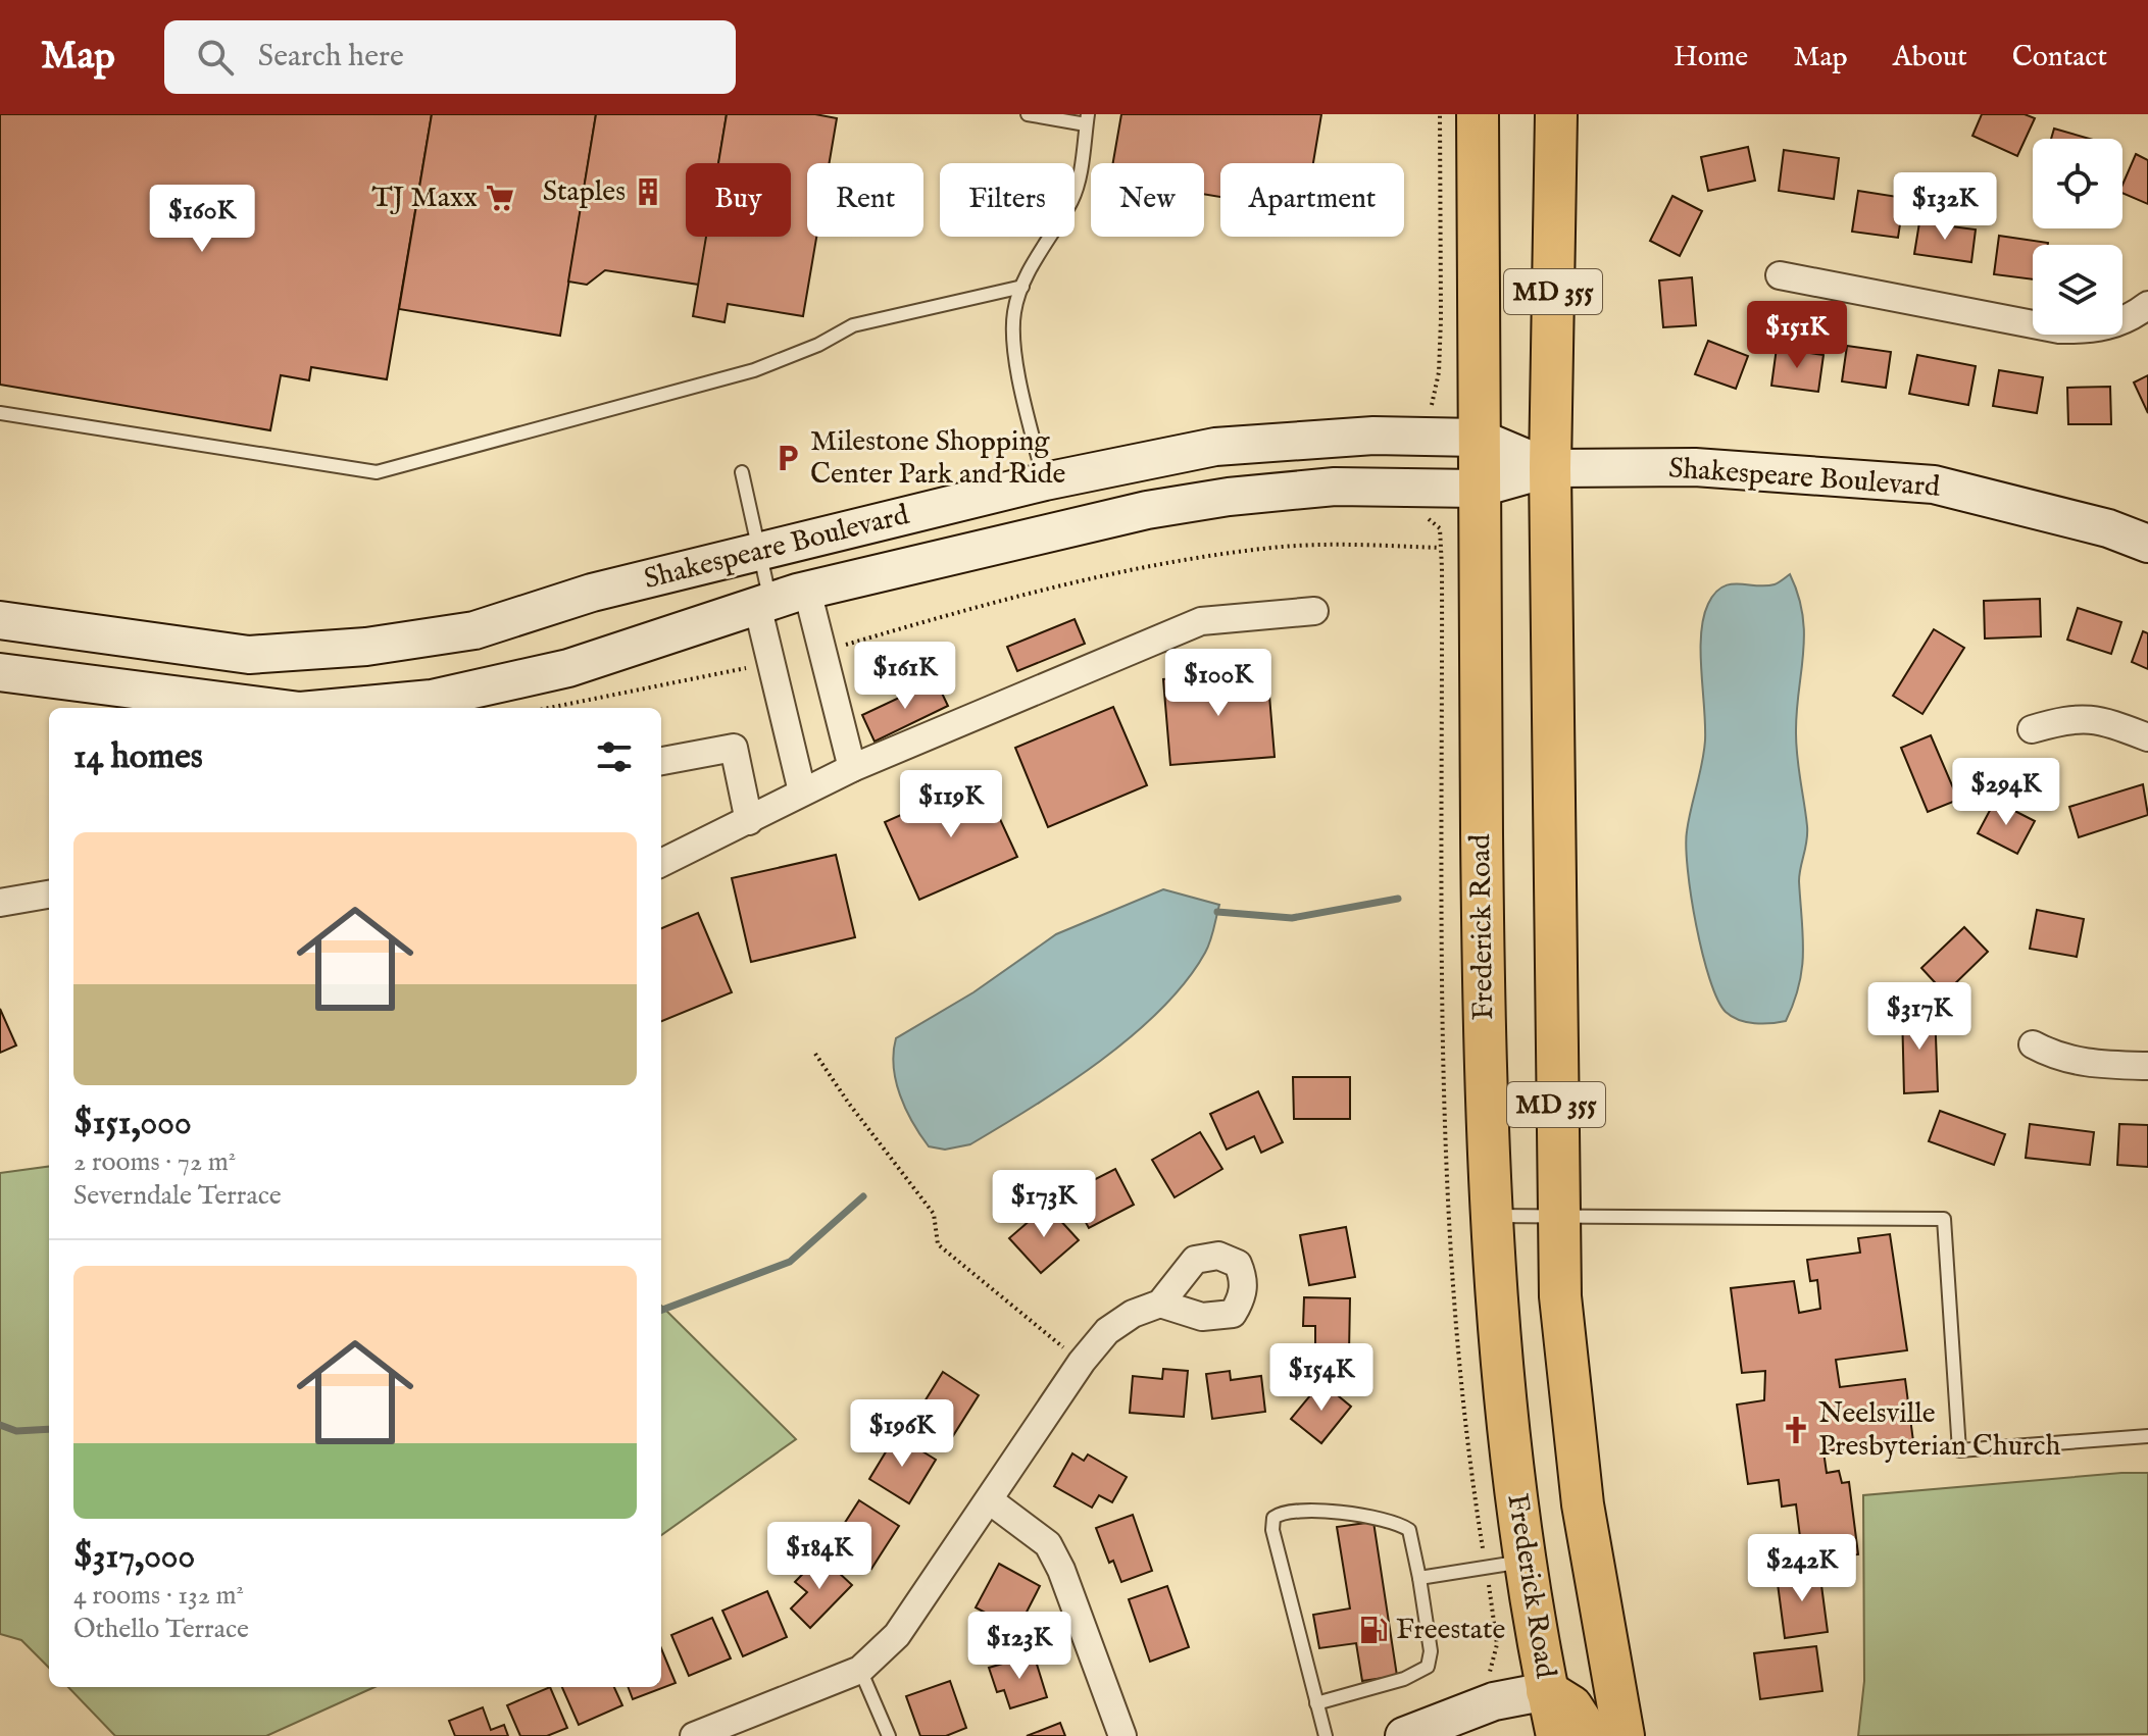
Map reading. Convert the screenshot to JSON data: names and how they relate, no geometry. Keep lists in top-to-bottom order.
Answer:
{
  "streets": {
    "main road": ["MD 355", "Frederick Road"],
    "street": ["Shakespeare Boulevard"]
  },
  "crossings": [
    ["MD 355", "Shakespeare Boulevard"],
    ["Shakespeare Boulevard", "Frederick Road"]
  ],
  "places": {
    "building": ["Staples"],
    "supermarket": ["TJ Maxx"],
    "parking": ["Milestone Shopping Center Park and Ride"],
    "church": ["Neelsville Presbyterian Church"],
    "fuel station": ["Freestate"]
  },
  "page": {
    "header": "Map",
    "search": "Search here",
    "nav": [
      "Home",
      "Map",
      "About",
      "Contact"
    ],
    "chip": [
      "Buy",
      "Rent",
      "Filters",
      "New",
      "Apartment"
    ],
    "price": [
      "$132K",
      "$160K",
      "$151K",
      "$161K",
      "$100K",
      "$294K",
      "$119K",
      "$317K",
      "$173K",
      "$154K",
      "$196K",
      "$184K",
      "$242K",
      "$123K"
    ],
    "heading": "14 homes",
    "list": [
      {
        "name": "$151,000",
        "note": "2 rooms · 72 m² · Severndale Terrace"
      },
      {
        "name": "$317,000",
        "note": "4 rooms · 132 m² · Othello Terrace"
      }
    ]
  }
}
